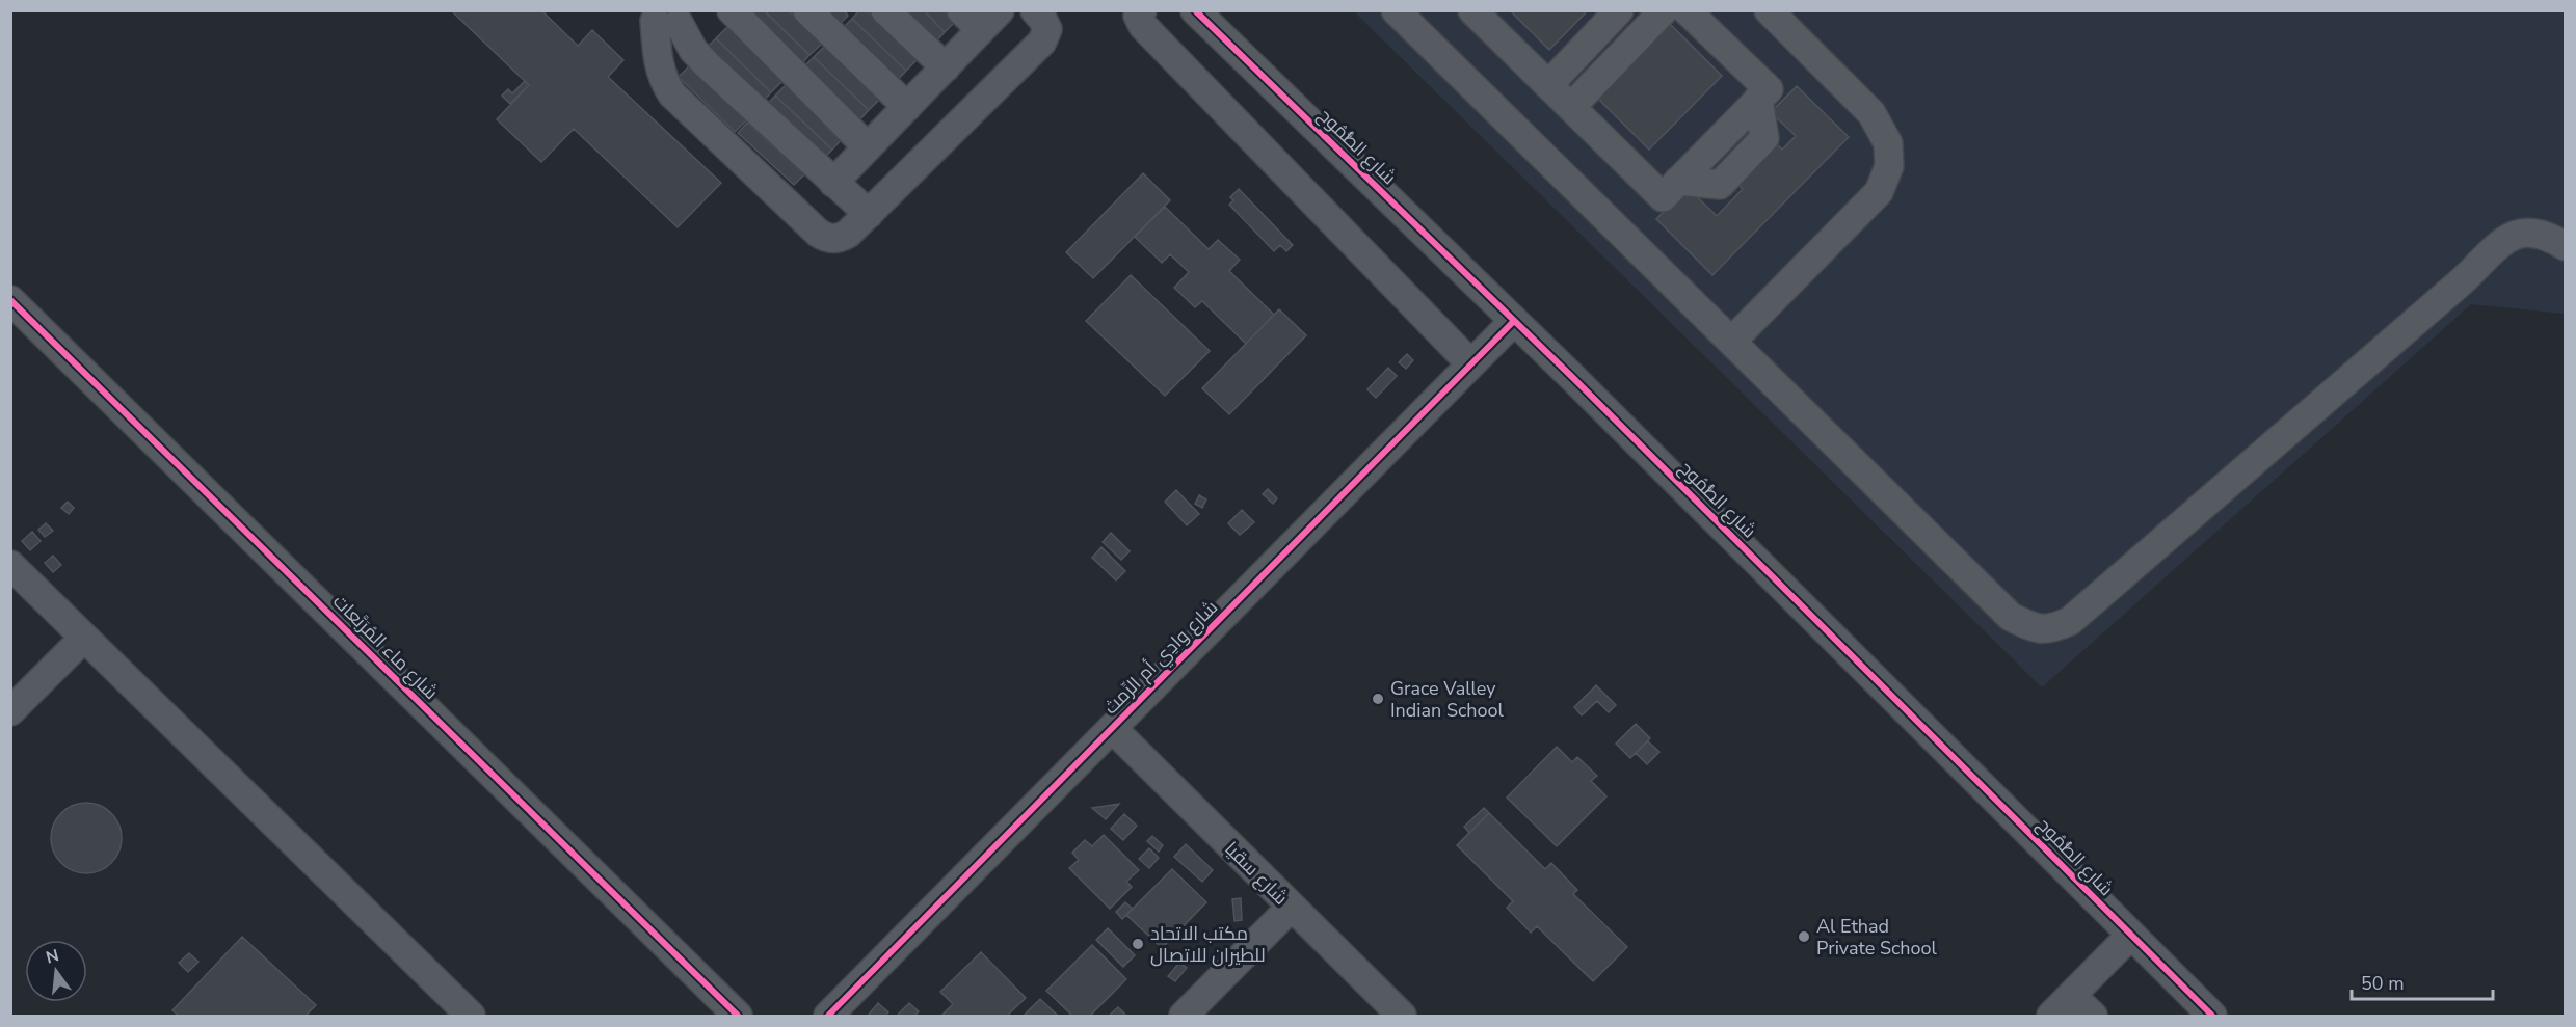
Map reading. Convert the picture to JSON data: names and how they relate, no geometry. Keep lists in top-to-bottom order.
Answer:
{
  "streets": {
    "street": [
      "شارع الطُّمُوح",
      "شارع ماء المُرَبَّعات",
      "شارع وادِي أم الرِّمث",
      "شارع سقيا"
    ]
  },
  "crossings": [
    ["شارع الطُّمُوح", "شارع وادِي أم الرِّمث"],
    ["شارع وادِي أم الرِّمث", "شارع سقيا"]
  ],
  "places": ["Grace Valley Indian School", "Al Ethad Private School", "مكتب الاتحاد للطيران للاتصال"],
  "scale_bar": "50 m",
  "north": "top"
}
